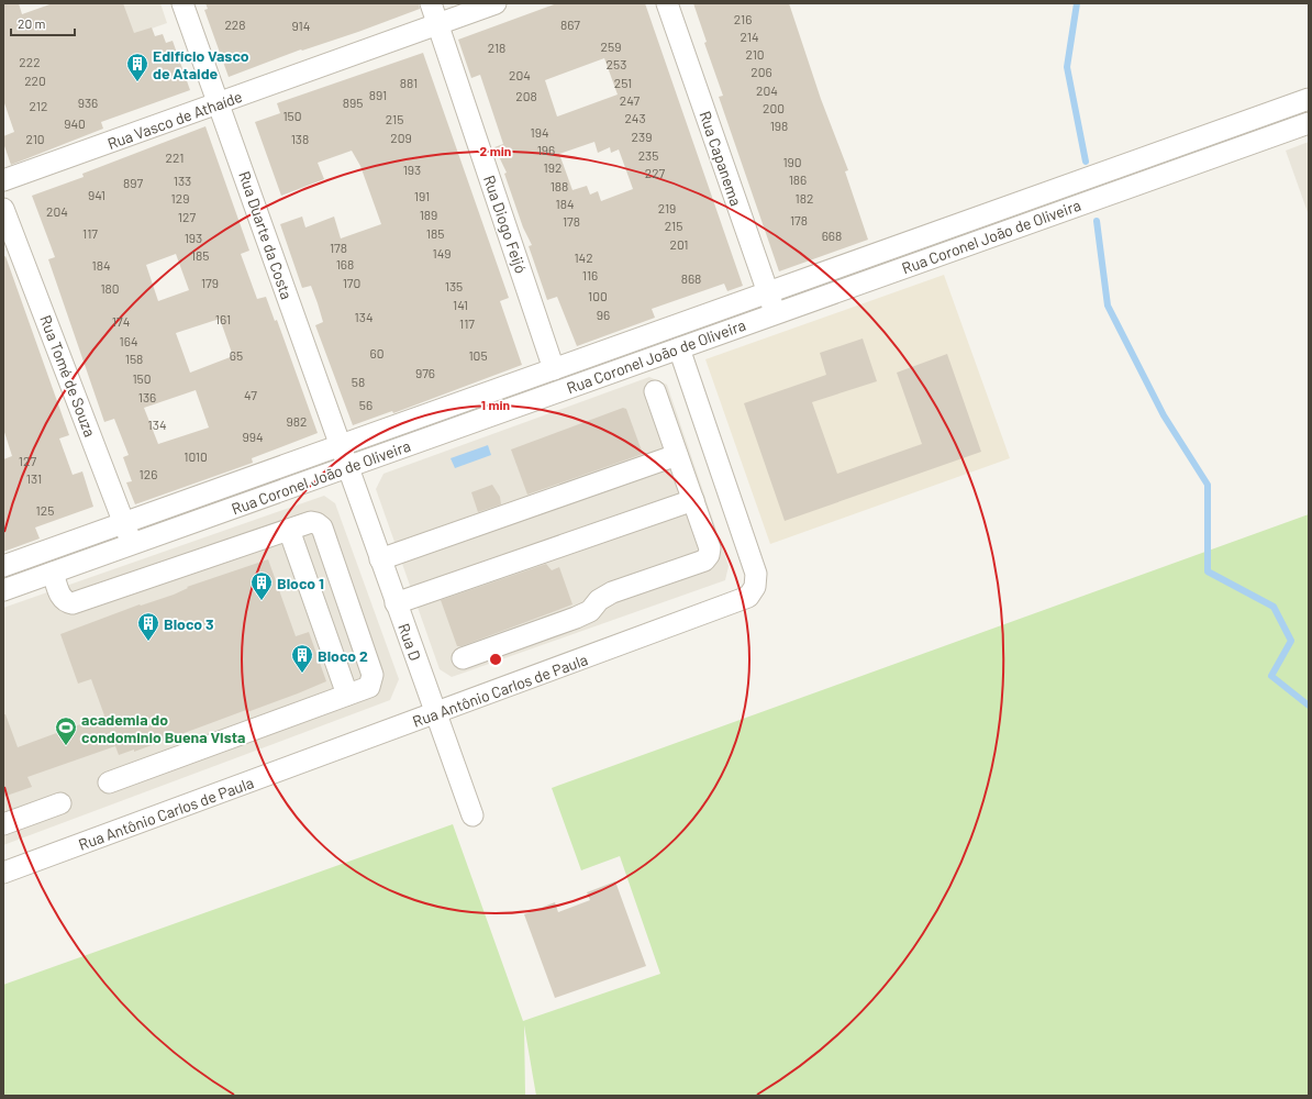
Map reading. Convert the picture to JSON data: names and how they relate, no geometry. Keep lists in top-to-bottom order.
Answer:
{
  "streets": {
    "street": [
      "Rua Vasco de Athaíde",
      "Rua Capanema",
      "Rua Diogo Feijó",
      "Rua Duarte da Costa",
      "Rua Coronel João de Oliveira",
      "Rua Tomé de Souza",
      "Rua D",
      "Rua Antônio Carlos de Paula"
    ]
  },
  "crossings": [
    ["Rua Vasco de Athaíde", "Rua Diogo Feijó"],
    ["Rua Vasco de Athaíde", "Rua Duarte da Costa"],
    ["Rua Capanema", "Rua Coronel João de Oliveira"],
    ["Rua Diogo Feijó", "Rua Coronel João de Oliveira"],
    ["Rua Duarte da Costa", "Rua Coronel João de Oliveira"],
    ["Rua Duarte da Costa", "Rua D"],
    ["Rua Coronel João de Oliveira", "Rua Tomé de Souza"],
    ["Rua Coronel João de Oliveira", "Rua D"],
    ["Rua Coronel João de Oliveira", "Rua Antônio Carlos de Paula"],
    ["Rua D", "Rua Antônio Carlos de Paula"]
  ],
  "places": {
    "building": [
      "Edifício Vasco de Ataide",
      "Bloco 1",
      "Bloco 3",
      "Bloco 2"
    ],
    "sports": ["academia do condominio Buena Vista"]
  },
  "house_numbers": [
    "216",
    "228",
    "867",
    "914",
    "214",
    "259",
    "218",
    "210",
    "222",
    "253",
    "206",
    "204",
    "220",
    "881",
    "251",
    "204",
    "891",
    "208",
    "247",
    "936",
    "895",
    "212",
    "200",
    "150",
    "243",
    "215",
    "940",
    "198",
    "194",
    "239",
    "209",
    "210",
    "138",
    "196",
    "235",
    "221",
    "190",
    "192",
    "193",
    "227",
    "186",
    "133",
    "897",
    "188",
    "941",
    "191",
    "129",
    "182",
    "184",
    "219",
    "204",
    "189",
    "127",
    "178",
    "178",
    "215",
    "117",
    "185",
    "668",
    "193",
    "201",
    "178",
    "149",
    "185",
    "142",
    "168",
    "184",
    "116",
    "868",
    "179",
    "170",
    "135",
    "180",
    "100",
    "141",
    "96",
    "134",
    "161",
    "174",
    "117",
    "164",
    "60",
    "65",
    "105",
    "158",
    "976",
    "150",
    "58",
    "47",
    "136",
    "56",
    "982",
    "134",
    "994",
    "1010",
    "127",
    "126",
    "131",
    "125"
  ],
  "scale_bar": "20 m",
  "rings": ["2 min", "1 min"]
}
